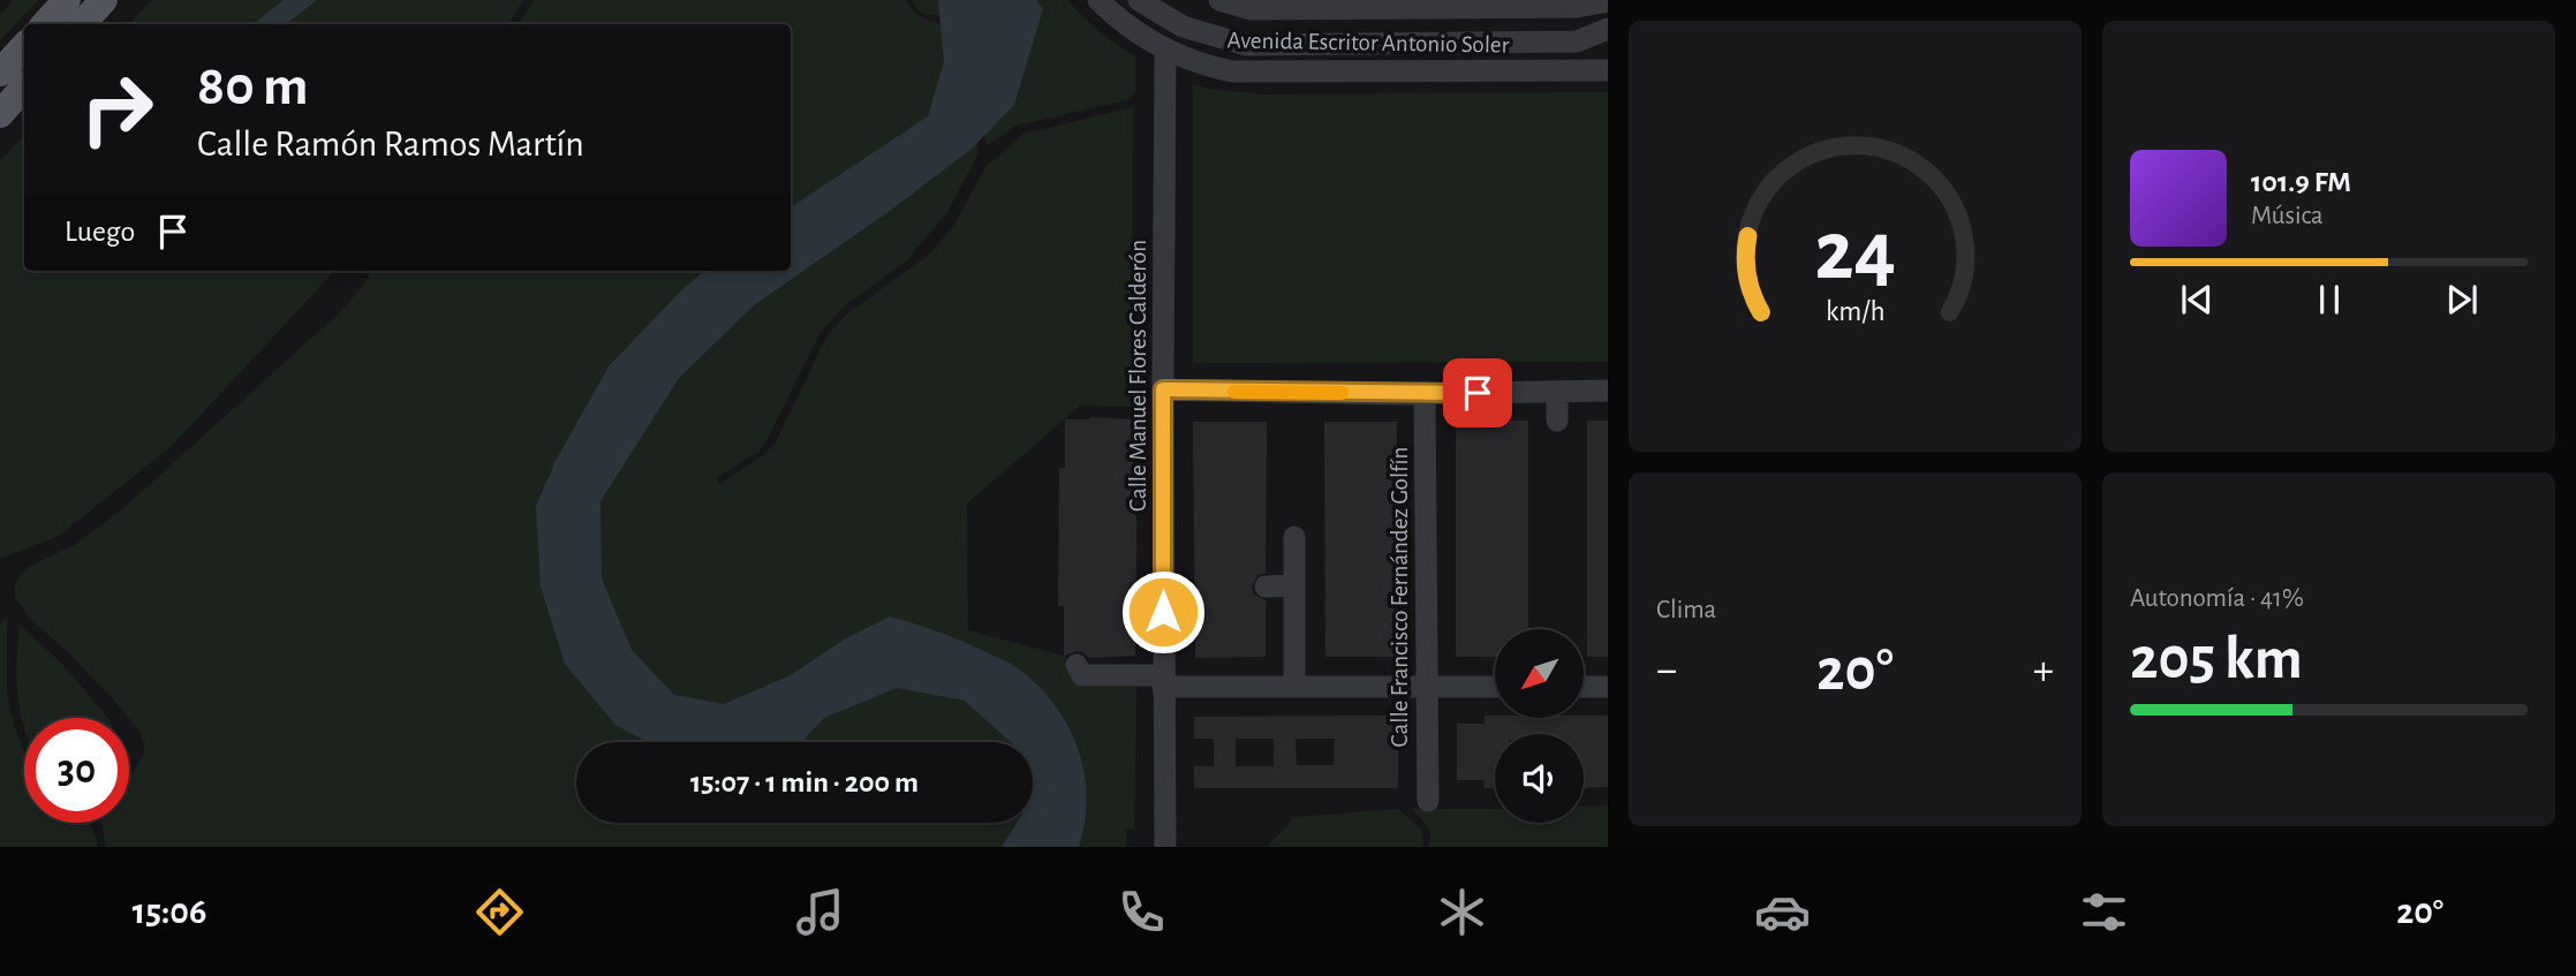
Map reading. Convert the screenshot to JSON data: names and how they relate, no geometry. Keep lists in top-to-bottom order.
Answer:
{
  "streets": {
    "street": ["Avenida Escritor Antonio Soler", "Calle Manuel Flores Calderón", "Calle Francisco Fernández Golfín"]
  },
  "crossings": [
    ["Avenida Escritor Antonio Soler", "Calle Manuel Flores Calderón"]
  ],
  "north": "bottom left",
  "page": {
    "turn": ["80 m", "Calle Ramón Ramos Martín"],
    "song": ["101.9 FM", "Música"],
    "then": "Luego",
    "tile": [
      "Clima",
      ["Autonomía · 41%", "205 km"]
    ],
    "heat": ["−", "20°", "+"],
    "limit": "30",
    "trip": "15:07 · 1 min · 200 m",
    "tabs": ["15:06", "20°"],
    "gauge": ["24", "km/h"]
  }
}
